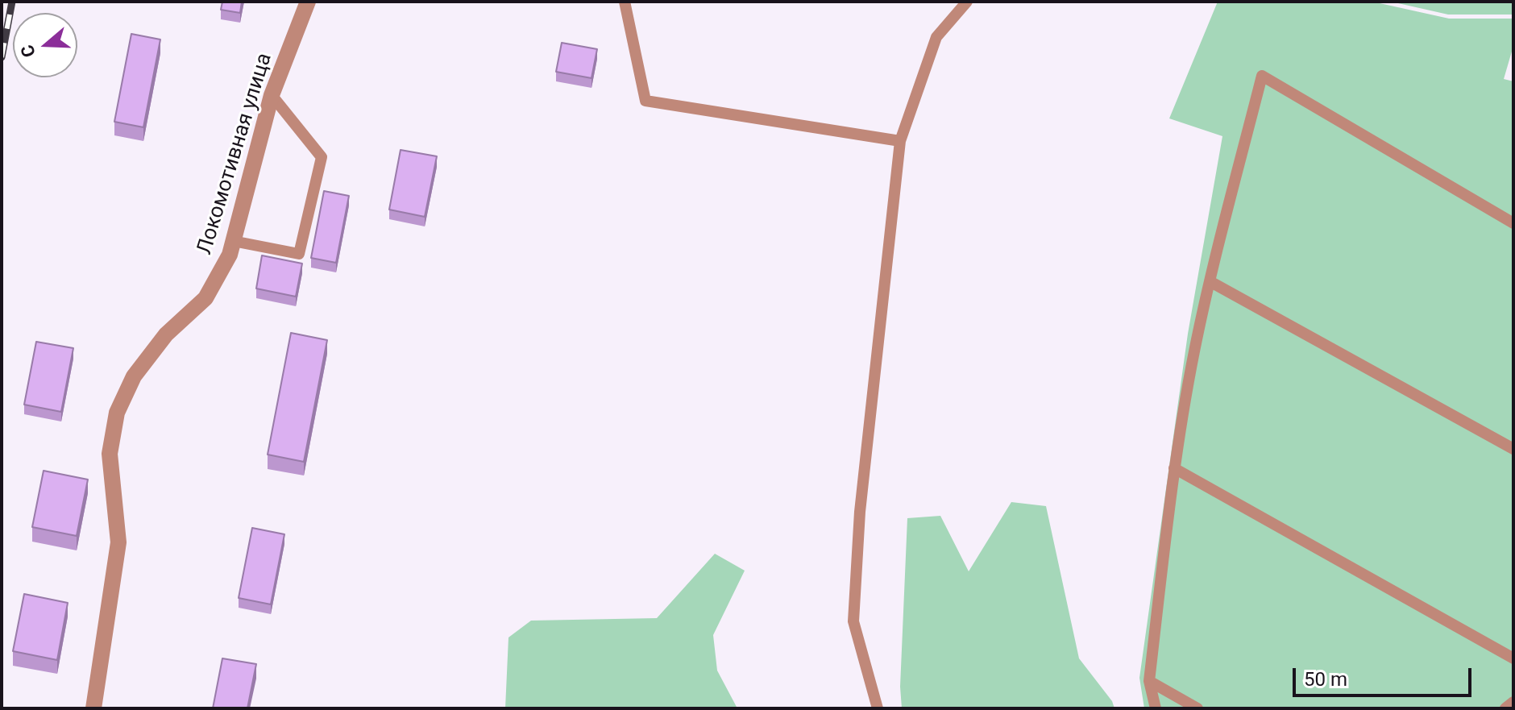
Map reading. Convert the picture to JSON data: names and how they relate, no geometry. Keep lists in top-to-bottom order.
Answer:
{
  "streets": {
    "street": ["Локомотивная улица"]
  },
  "scale_bar": "50 m",
  "north": "left"
}
